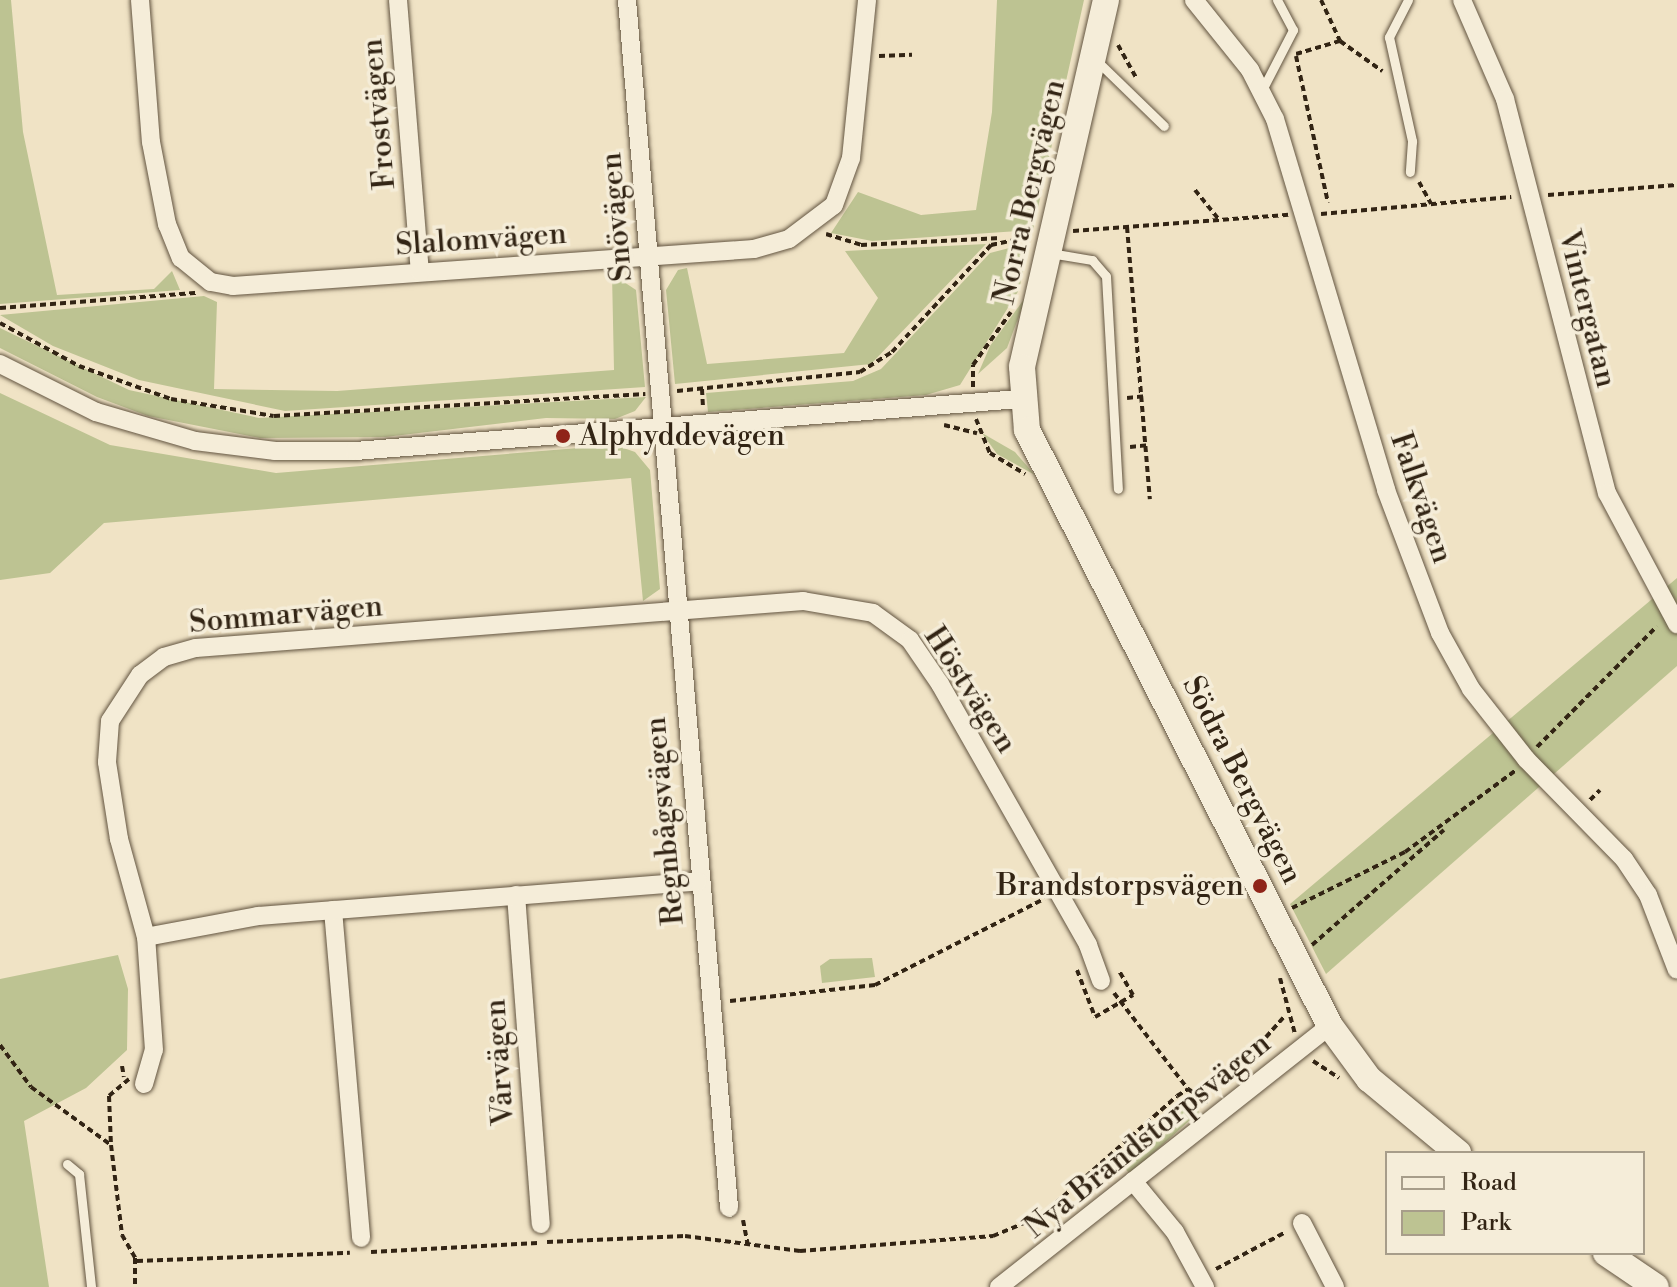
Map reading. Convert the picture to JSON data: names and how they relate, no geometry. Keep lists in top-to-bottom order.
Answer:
{
  "streets": {
    "street": [
      "Frostvägen",
      "Norra Bergvägen",
      "Snövägen",
      "Slalomvägen",
      "Vintergatan",
      "Falkvägen",
      "Sommarvägen",
      "Höstvägen",
      "Södra Bergvägen",
      "Regnbågsvägen",
      "Vårvägen",
      "Nya Brandstorpsvägen"
    ]
  },
  "crossings": [
    ["Frostvägen", "Slalomvägen"],
    ["Norra Bergvägen", "Södra Bergvägen"],
    ["Snövägen", "Slalomvägen"],
    ["Snövägen", "Regnbågsvägen"],
    ["Sommarvägen", "Höstvägen"],
    ["Sommarvägen", "Regnbågsvägen"],
    ["Höstvägen", "Regnbågsvägen"],
    ["Södra Bergvägen", "Nya Brandstorpsvägen"]
  ],
  "places": ["Alphyddevägen", "Brandstorpsvägen"],
  "legend": ["Road", "Park"]
}
